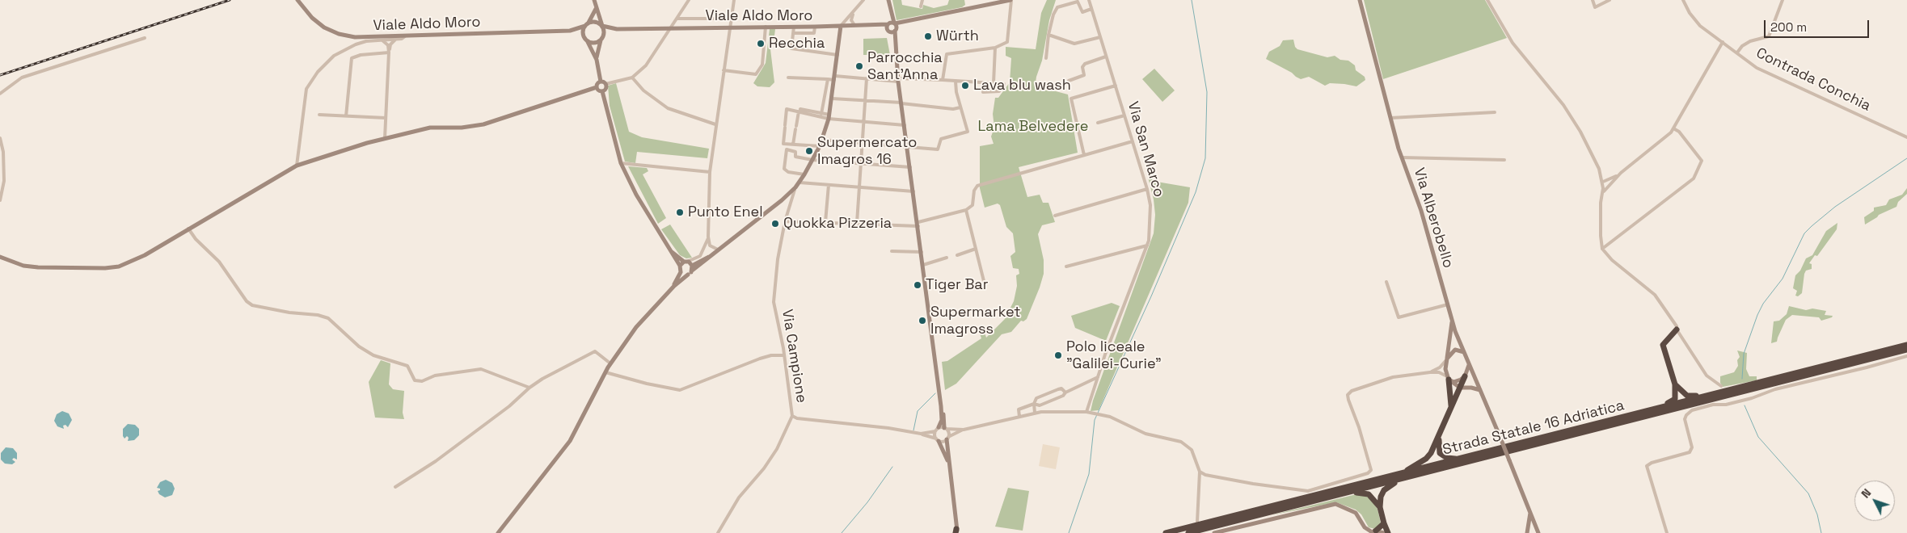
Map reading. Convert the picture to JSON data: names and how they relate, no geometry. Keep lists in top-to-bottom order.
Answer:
{
  "streets": {
    "highway": ["Strada Statale 16 Adriatica"],
    "street": [
      "Viale Aldo Moro",
      "Contrada Conchia",
      "Via San Marco",
      "Via Alberobello",
      "Via Campione"
    ]
  },
  "parks": ["Lama Belvedere"],
  "places": [
    "Würth",
    "Recchia",
    "Parrocchia Sant'Anna",
    "Lava blu wash",
    "Supermercato Imagros 16",
    "Punto Enel",
    "Quokka Pizzeria",
    "Tiger Bar",
    "Supermarket Imagross",
    "Polo liceale \"Galilei-Curie\""
  ],
  "scale_bar": "200 m",
  "north": "top left"
}
